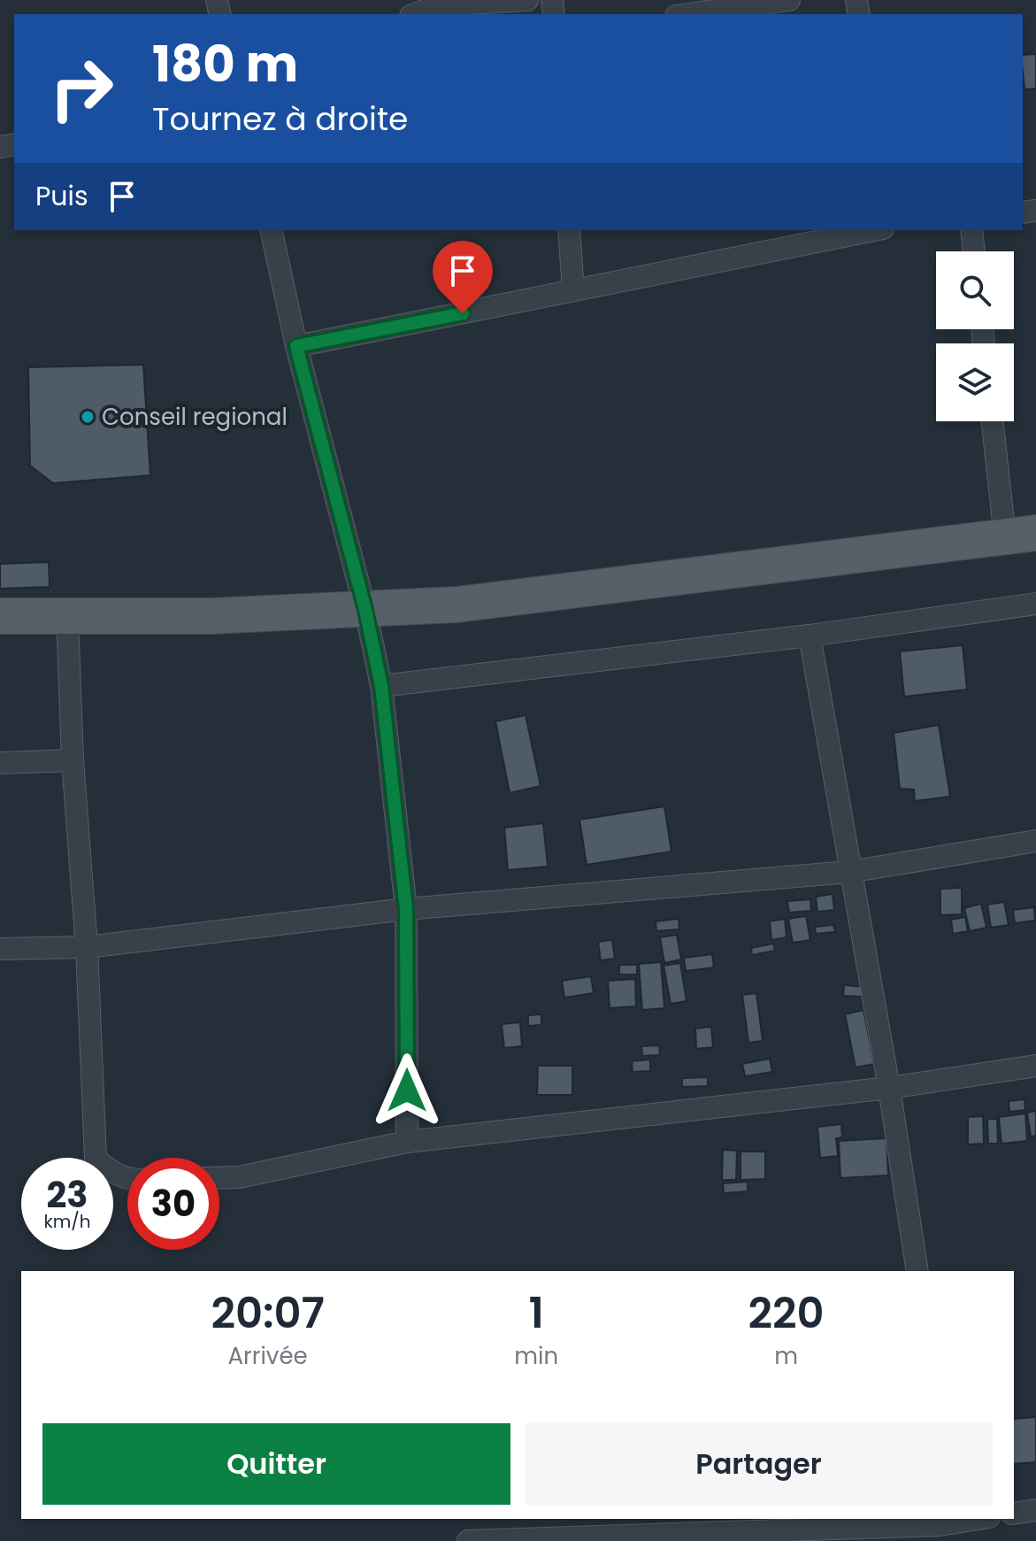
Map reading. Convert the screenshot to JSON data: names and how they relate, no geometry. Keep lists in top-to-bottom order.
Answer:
{
  "places": ["Conseil regional"],
  "page": {
    "turn": ["180 m", "Tournez à droite"],
    "then": "Puis",
    "speed": "23 km/h",
    "limit": "30",
    "eta": [
      "20:07",
      "Arrivée",
      "1",
      "min",
      "220",
      "m"
    ],
    "buttons": ["Quitter", "Partager"]
  }
}
